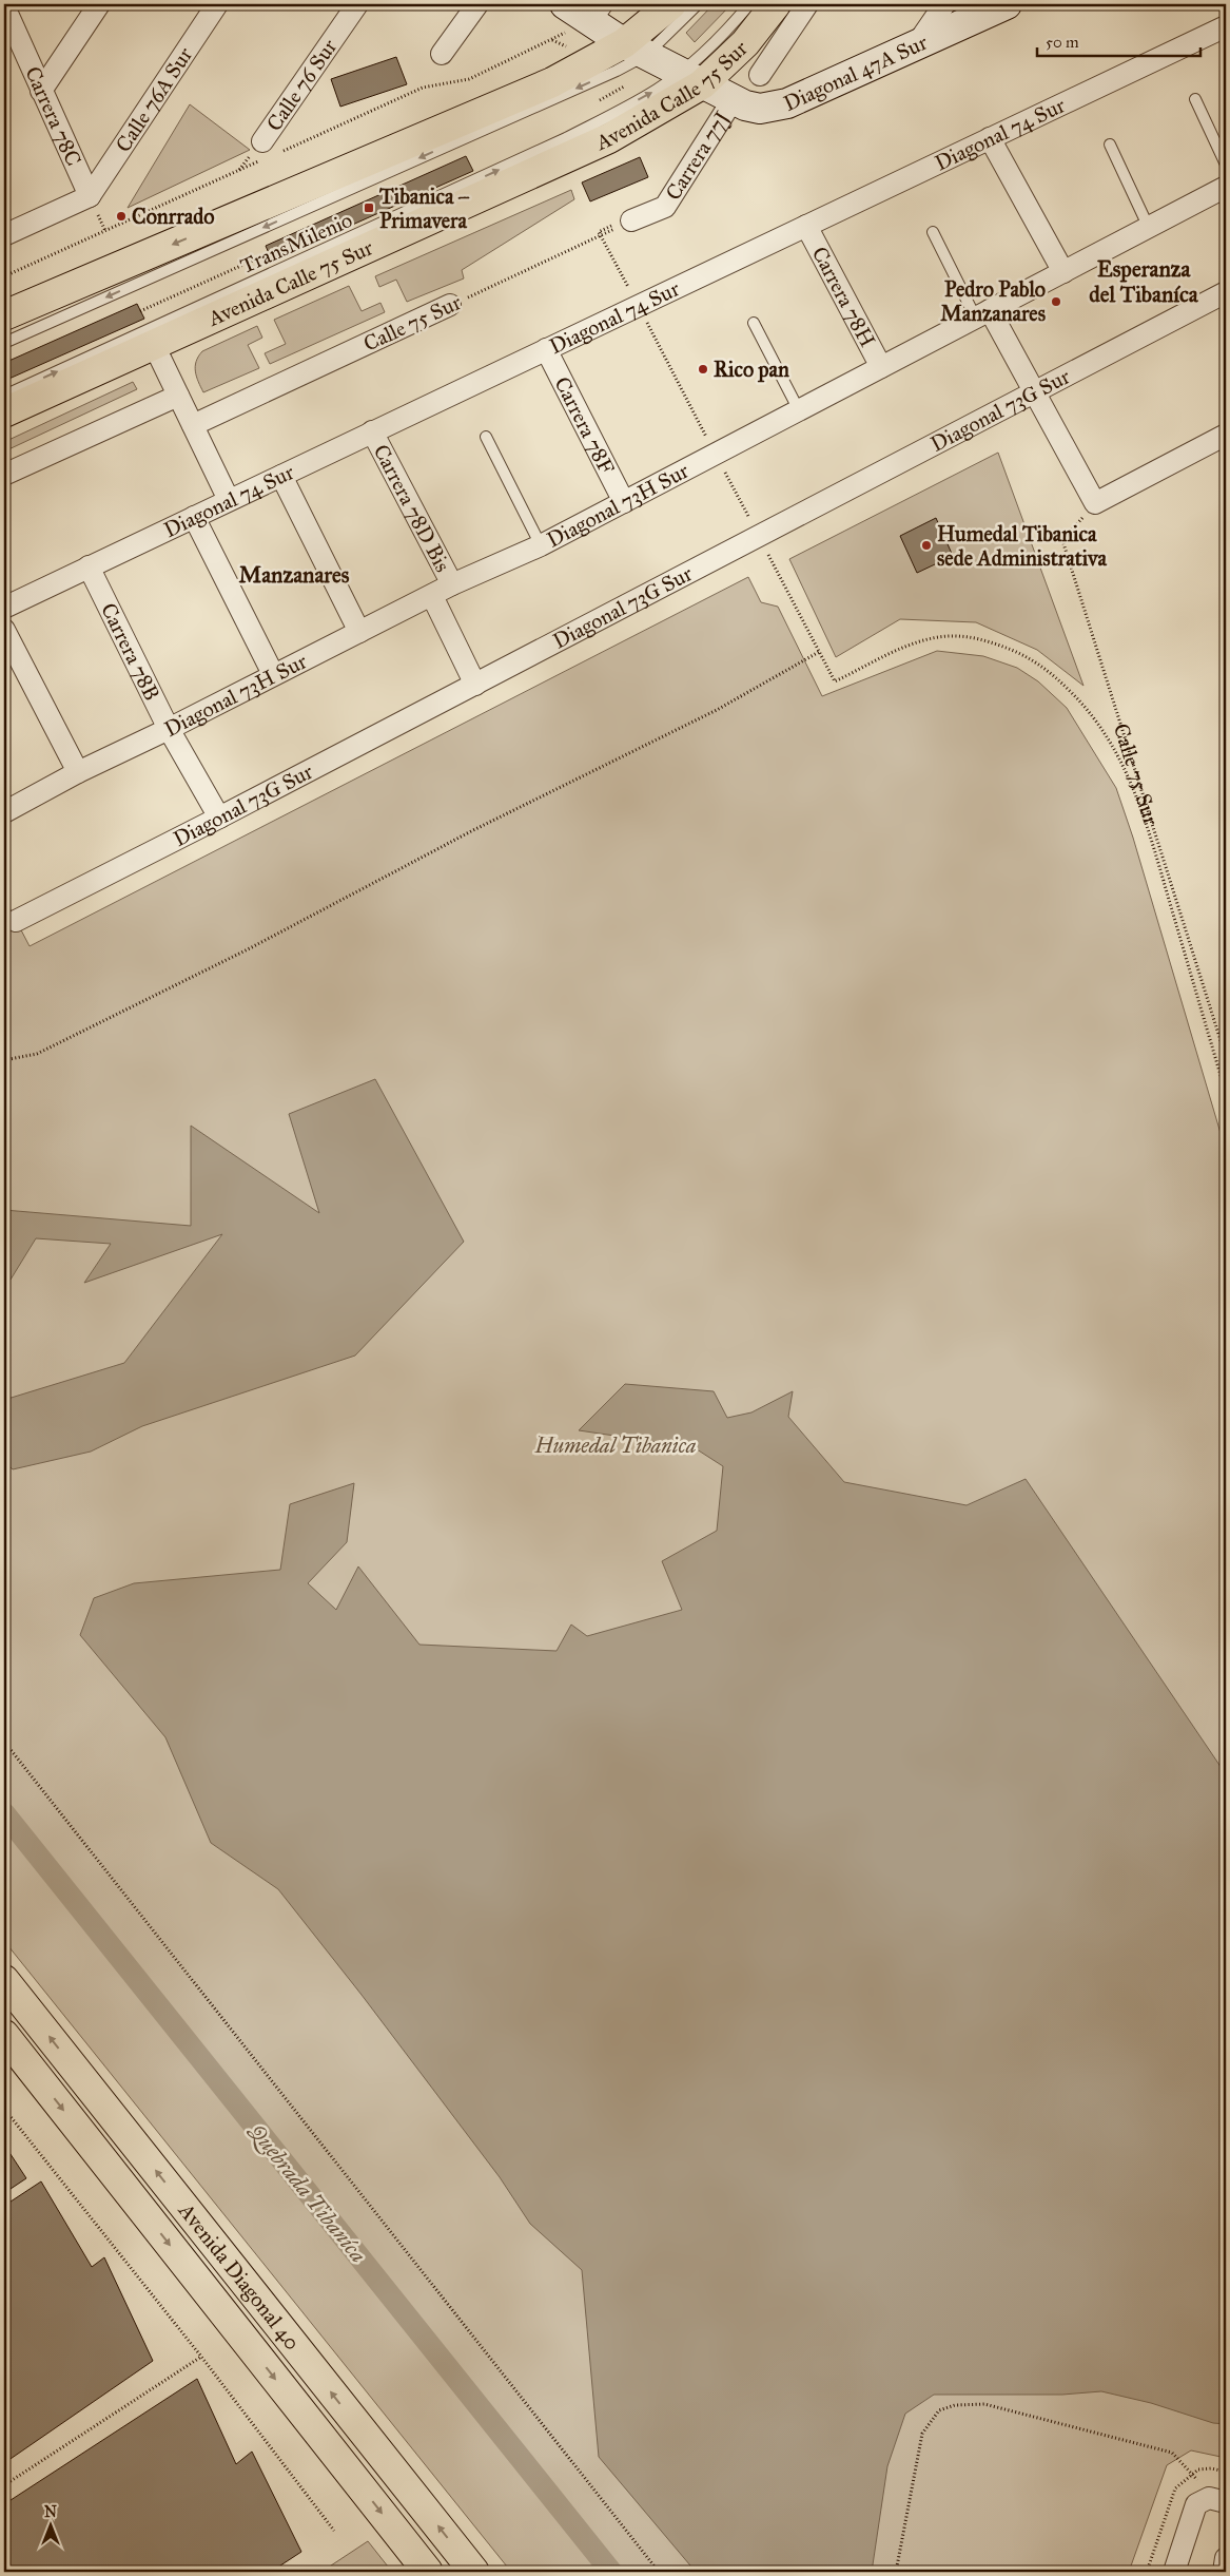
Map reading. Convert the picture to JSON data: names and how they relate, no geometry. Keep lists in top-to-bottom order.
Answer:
{
  "streets": {
    "main road": ["Avenida Calle 75 Sur", "Avenida Diagonal 40"],
    "street": [
      "Diagonal 47A Sur",
      "Calle 76 Sur",
      "Calle 76A Sur",
      "Carrera 78C",
      "Diagonal 74 Sur",
      "Carrera 77J",
      "Carrera 78H",
      "Calle 75 Sur",
      "Diagonal 73G Sur",
      "Carrera 78F",
      "Diagonal 73H Sur",
      "Carrera 78D Bis",
      "Carrera 78B"
    ],
    "lane": ["TransMilenio"]
  },
  "crossings": [
    ["Diagonal 47A Sur", "Avenida Calle 75 Sur"],
    ["Diagonal 47A Sur", "Carrera 77J"],
    ["Diagonal 47A Sur", "TransMilenio"],
    ["Avenida Calle 75 Sur", "TransMilenio"],
    ["Calle 76A Sur", "Carrera 78C"],
    ["Diagonal 74 Sur", "Carrera 78H"],
    ["Diagonal 74 Sur", "Carrera 78F"],
    ["Diagonal 74 Sur", "Carrera 78D Bis"],
    ["Diagonal 74 Sur", "Carrera 78B"],
    ["Carrera 77J", "Calle 75 Sur"],
    ["Carrera 78H", "Diagonal 73H Sur"],
    ["Diagonal 73G Sur", "Carrera 78D Bis"],
    ["Diagonal 73G Sur", "Carrera 78B"],
    ["Carrera 78F", "Diagonal 73H Sur"],
    ["Diagonal 73H Sur", "Carrera 78D Bis"],
    ["Diagonal 73H Sur", "Carrera 78B"]
  ],
  "districts": ["Esperanza del Tibaníca", "Manzanares"],
  "water": ["Quebrada Tibaníca"],
  "parks": ["Humedal Tibanica"],
  "places": {
    "transit": ["Tibanica – Primavera"],
    "other": [
      "Conrrado",
      "Pedro Pablo Manzanares",
      "Rico pan",
      "Humedal Tibanica sede Administrativa"
    ]
  },
  "scale_bar": "50 m",
  "north": "top"
}
